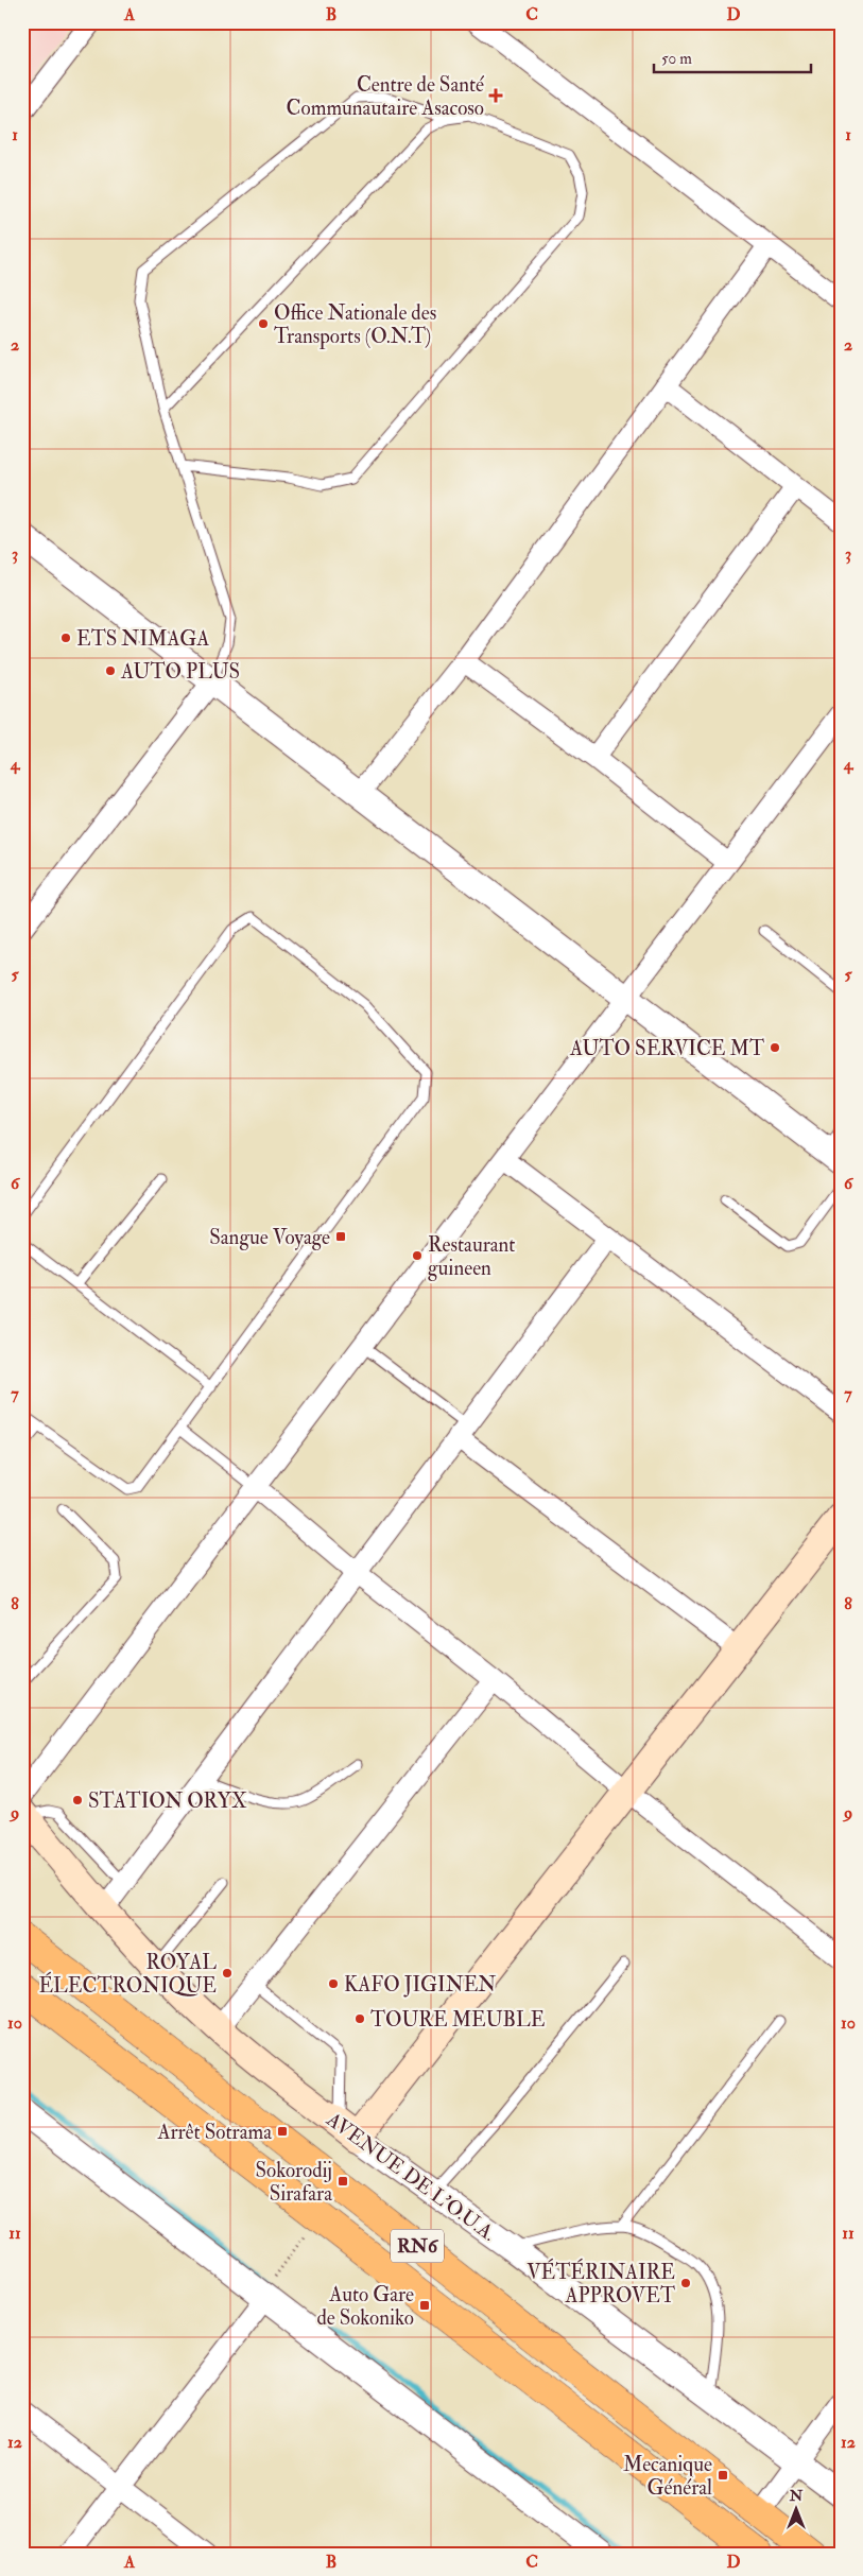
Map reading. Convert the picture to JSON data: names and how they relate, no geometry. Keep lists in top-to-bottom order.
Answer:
{
  "streets": {
    "highway": ["RN6"],
    "main road": ["AVENUE DE L'O.U.A."]
  },
  "places": {
    "health": ["Centre de Santé Communautaire Asacoso"],
    "other": [
      "Office Nationale des Transports (O.N.T)",
      "ETS NIMAGA",
      "AUTO PLUS",
      "AUTO SERVICE MT",
      "Restaurant guineen",
      "STATION ORYX",
      "ROYAL ÉLECTRONIQUE",
      "KAFO JIGINEN",
      "TOURE MEUBLE",
      "VÉTÉRINAIRE APPROVET"
    ],
    "transit": [
      "Sangue Voyage",
      "Arrêt Sotrama",
      "Sokorodij Sirafara",
      "Auto Gare de Sokoniko",
      "Mecanique Général"
    ]
  },
  "scale_bar": "50 m",
  "north": "top",
  "grid": {
    "columns": [
      "A",
      "B",
      "C",
      "D"
    ],
    "rows": [
      "1",
      "2",
      "3",
      "4",
      "5",
      "6",
      "7",
      "8",
      "9",
      "10",
      "11",
      "12"
    ]
  }
}
